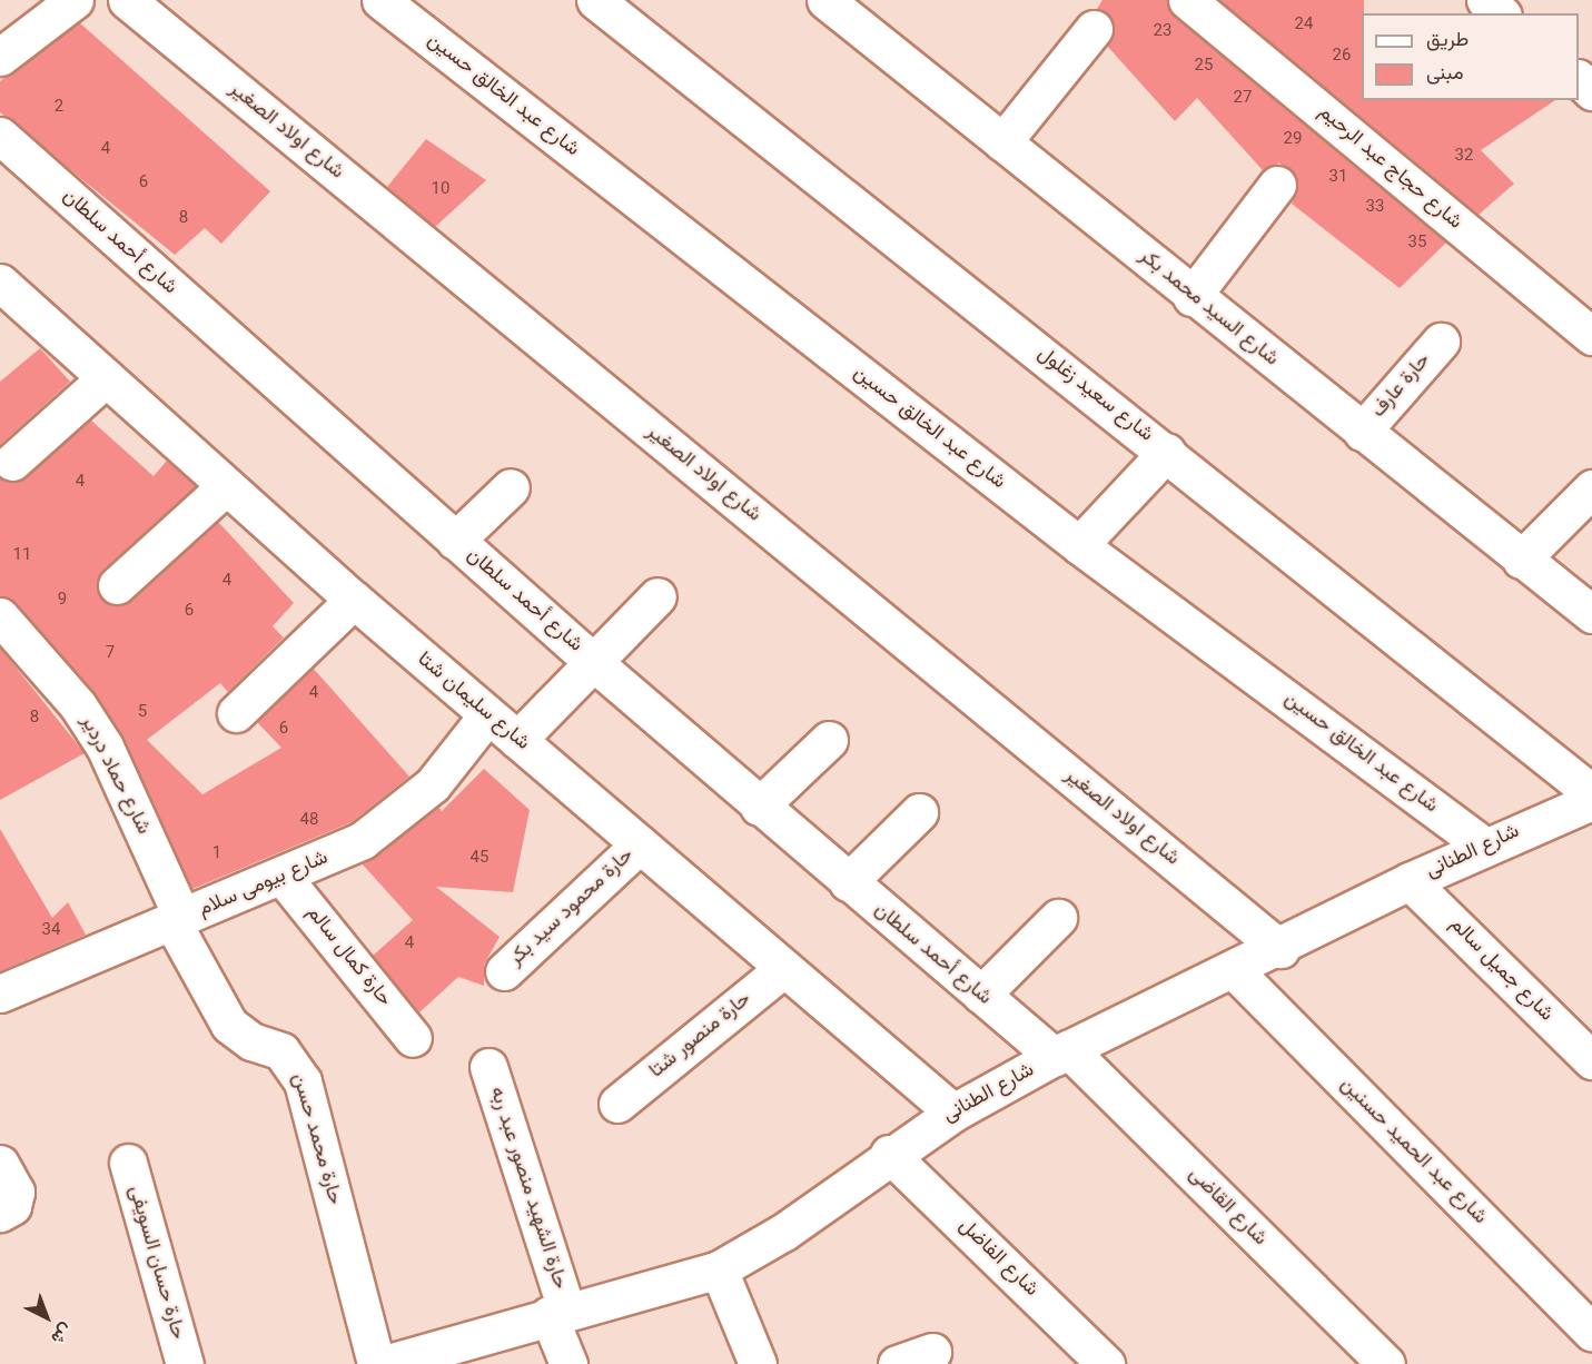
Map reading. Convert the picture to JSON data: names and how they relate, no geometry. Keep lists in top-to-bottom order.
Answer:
{
  "streets": {
    "street": [
      "شارع عبد الخالق حسين",
      "شارع اولاد الصغير",
      "شارع حجاج عبد الرحيم",
      "شارع أحمد سلطان",
      "شارع السيد محمد بكر",
      "حارة عارف",
      "شارع سعيد زغلول",
      "شارع سليمان شتا",
      "شارع حماد دردير",
      "شارع الطنانى",
      "شارع بيومى سلام",
      "حارة محمود سيد بكر",
      "حارة كمال سالم",
      "شارع جميل سالم",
      "حارة منصور شتا",
      "حارة محمد حسن",
      "شارع عبد الحميد حسنين",
      "حارة الشهيد منصور عبد ربه",
      "شارع القاضى",
      "شارع الفاضل",
      "حارة حسان السويفى"
    ]
  },
  "crossings": [
    ["شارع عبد الخالق حسين", "شارع الطنانى"],
    ["شارع اولاد الصغير", "شارع الطنانى"],
    ["شارع أحمد سلطان", "شارع الطنانى"],
    ["شارع أحمد سلطان", "شارع القاضى"],
    ["شارع السيد محمد بكر", "حارة عارف"],
    ["شارع سعيد زغلول", "شارع الطنانى"],
    ["شارع سليمان شتا", "شارع الطنانى"],
    ["شارع سليمان شتا", "شارع بيومى سلام"],
    ["شارع سليمان شتا", "حارة محمود سيد بكر"],
    ["شارع سليمان شتا", "حارة منصور شتا"],
    ["شارع حماد دردير", "شارع بيومى سلام"],
    ["شارع حماد دردير", "حارة محمد حسن"],
    ["شارع الطنانى", "شارع جميل سالم"],
    ["شارع الطنانى", "شارع عبد الحميد حسنين"],
    ["شارع الطنانى", "حارة الشهيد منصور عبد ربه"],
    ["شارع الطنانى", "شارع القاضى"],
    ["شارع الطنانى", "شارع الفاضل"],
    ["شارع بيومى سلام", "حارة كمال سالم"],
    ["شارع بيومى سلام", "حارة محمد حسن"]
  ],
  "house_numbers": [
    "24",
    "23",
    "26",
    "25",
    "27",
    "2",
    "29",
    "4",
    "32",
    "31",
    "6",
    "10",
    "33",
    "8",
    "35",
    "4",
    "11",
    "4",
    "9",
    "6",
    "7",
    "4",
    "5",
    "8",
    "6",
    "48",
    "1",
    "45",
    "34",
    "4"
  ],
  "legend": ["طريق", "مبنى"],
  "north": "bottom right"
}
